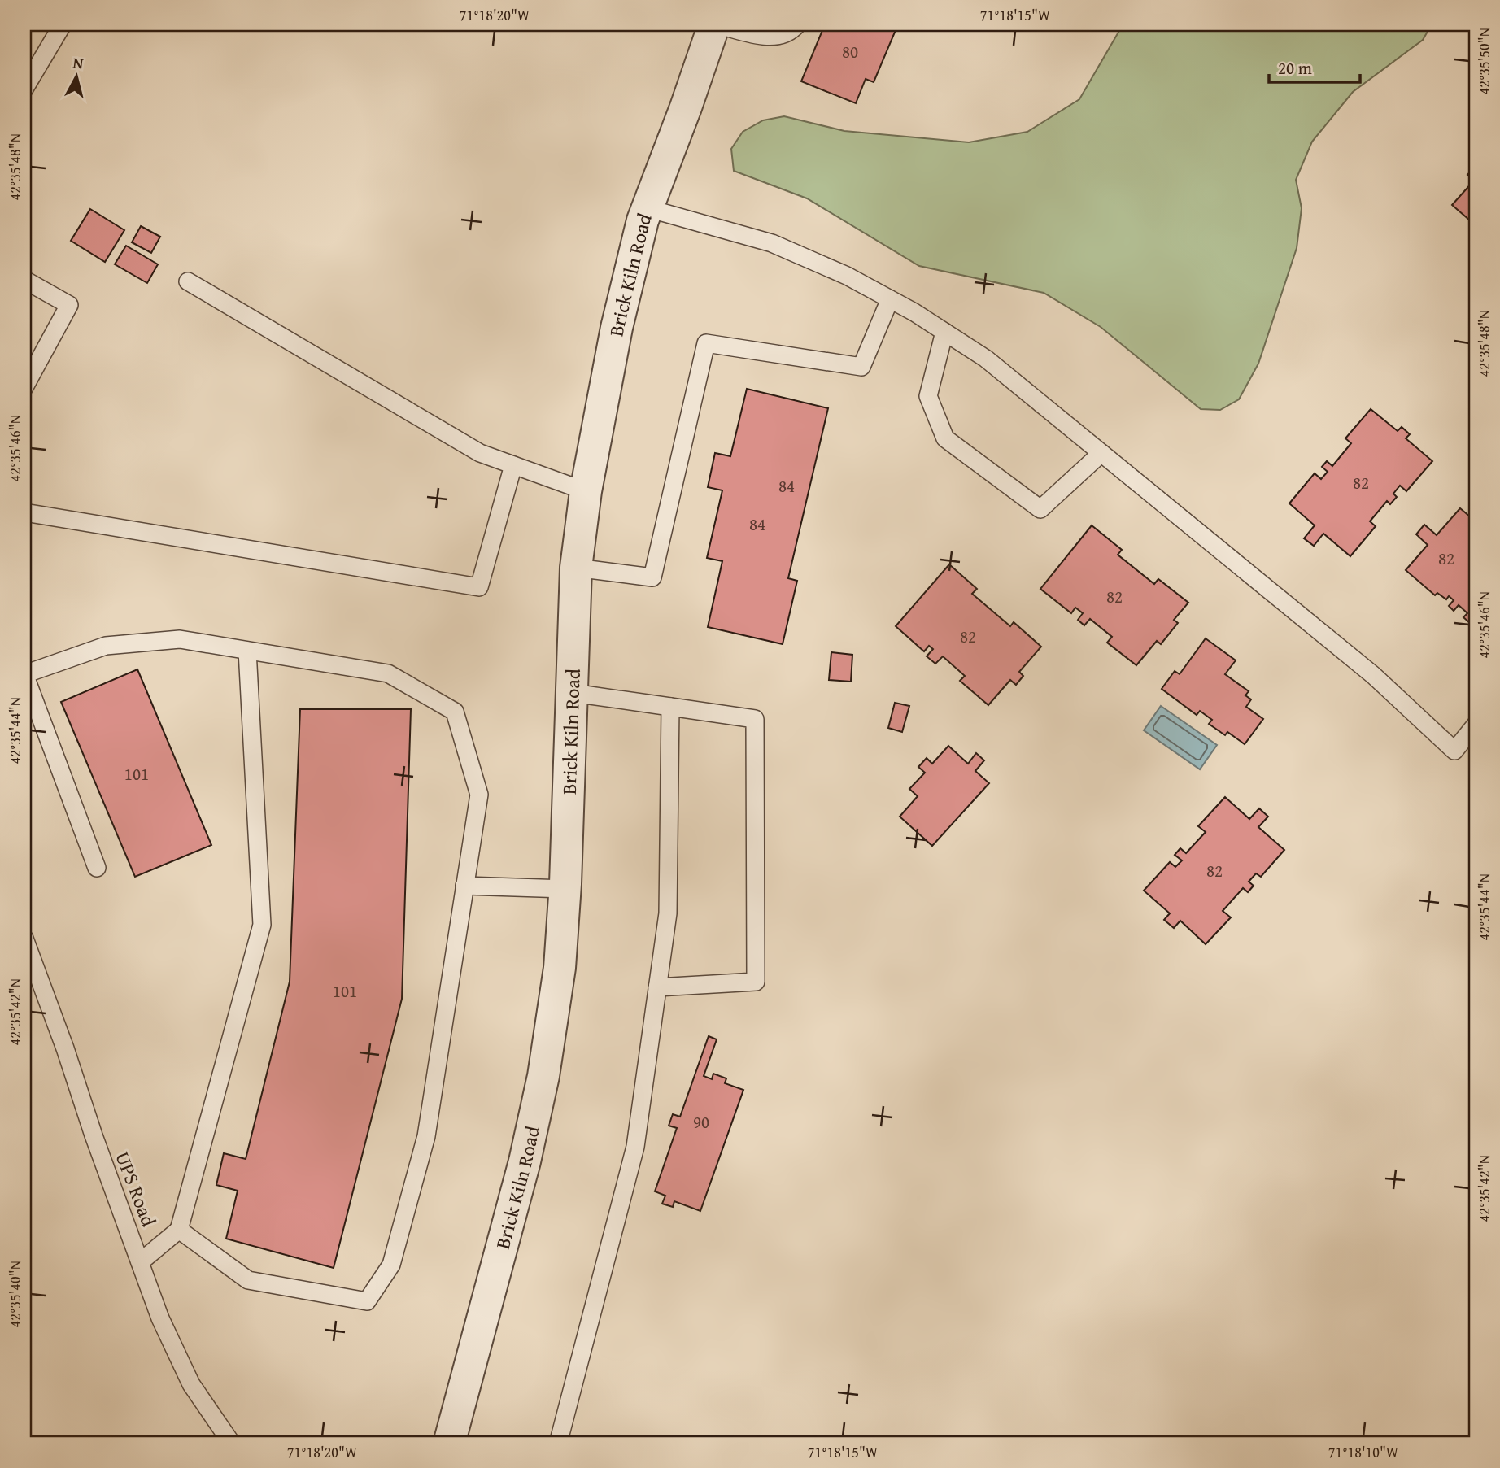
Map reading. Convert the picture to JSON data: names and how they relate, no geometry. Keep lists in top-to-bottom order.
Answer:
{
  "streets": {
    "street": ["Brick Kiln Road"],
    "lane": ["UPS Road"]
  },
  "house_numbers": [
    "80",
    "82",
    "84",
    "84",
    "82",
    "82",
    "82",
    "101",
    "82",
    "101",
    "90"
  ],
  "scale_bar": "20 m",
  "north": "top",
  "coordinates": [
    "71°18'20\"W",
    "71°18'15\"W",
    "42°35'50\"N",
    "42°35'48\"N",
    "42°35'46\"N",
    "42°35'44\"N",
    "42°35'42\"N",
    "42°35'40\"N",
    "71°18'10\"W"
  ]
}
